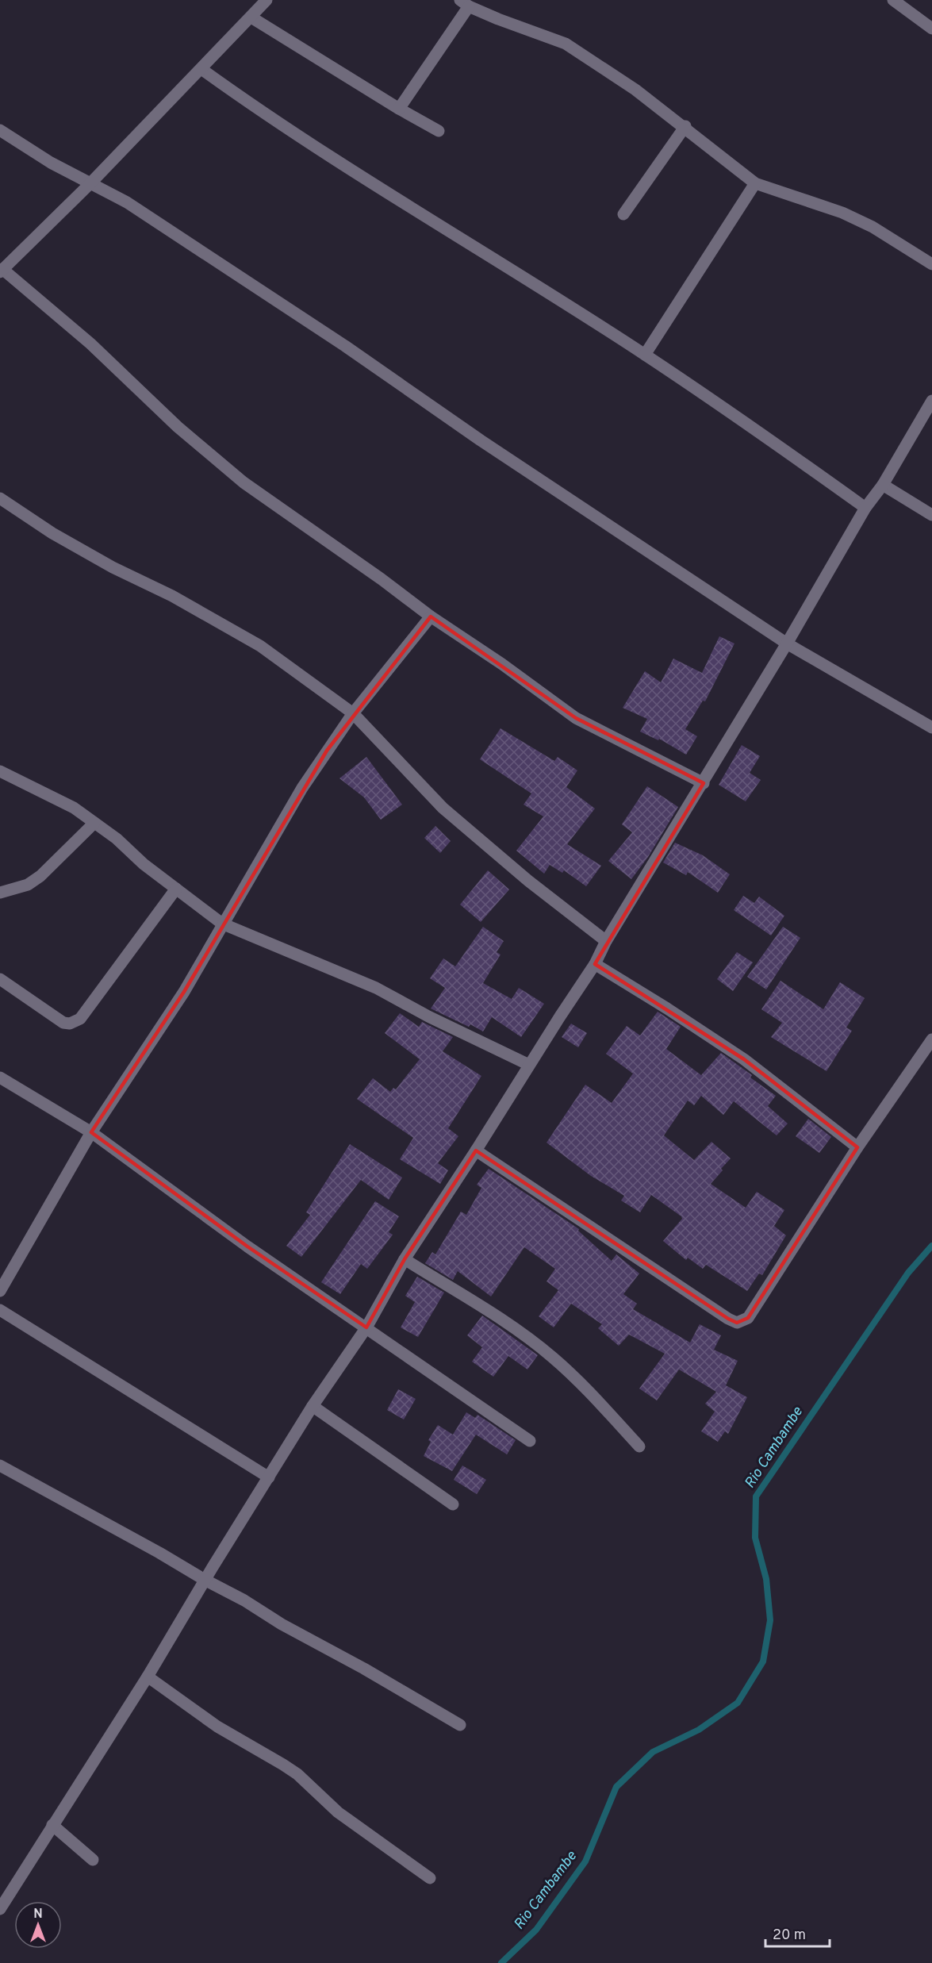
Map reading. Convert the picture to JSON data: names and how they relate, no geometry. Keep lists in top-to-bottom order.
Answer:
{
  "water": ["Rio Cambambe"],
  "scale_bar": "20 m",
  "north": "top"
}
